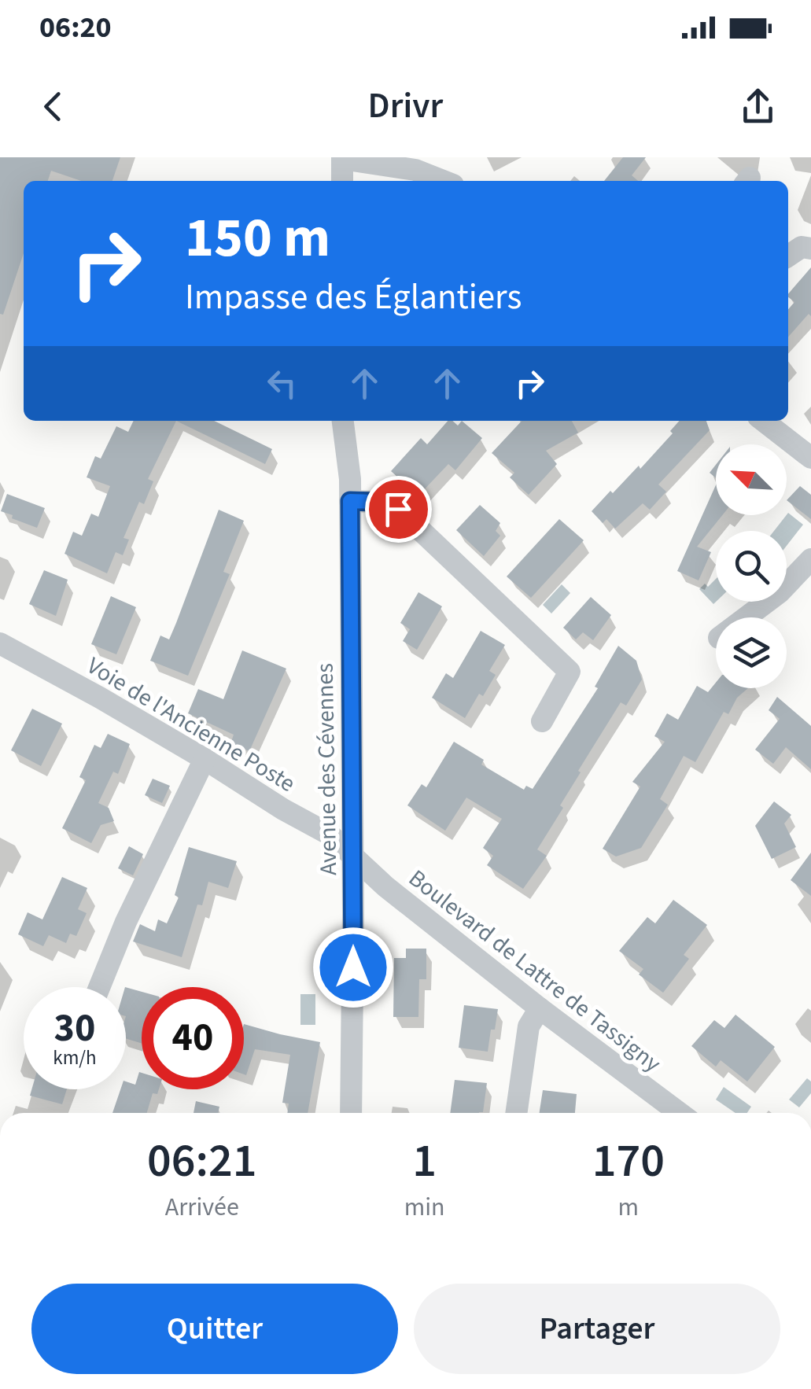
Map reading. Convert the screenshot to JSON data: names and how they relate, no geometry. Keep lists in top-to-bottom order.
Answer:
{
  "streets": {
    "street": ["Voie de l'Ancienne Poste", "Avenue des Cévennes", "Boulevard de Lattre de Tassigny"]
  },
  "crossings": [
    ["Voie de l'Ancienne Poste", "Avenue des Cévennes"],
    ["Voie de l'Ancienne Poste", "Boulevard de Lattre de Tassigny"],
    ["Avenue des Cévennes", "Boulevard de Lattre de Tassigny"]
  ],
  "north": "top left",
  "page": {
    "status": "06:20",
    "header": "Drivr",
    "turn": ["150 m", "Impasse des Églantiers"],
    "speed": "30 km/h",
    "limit": "40",
    "eta": [
      "06:21",
      "Arrivée",
      "1",
      "min",
      "170",
      "m"
    ],
    "buttons": ["Quitter", "Partager"]
  }
}
